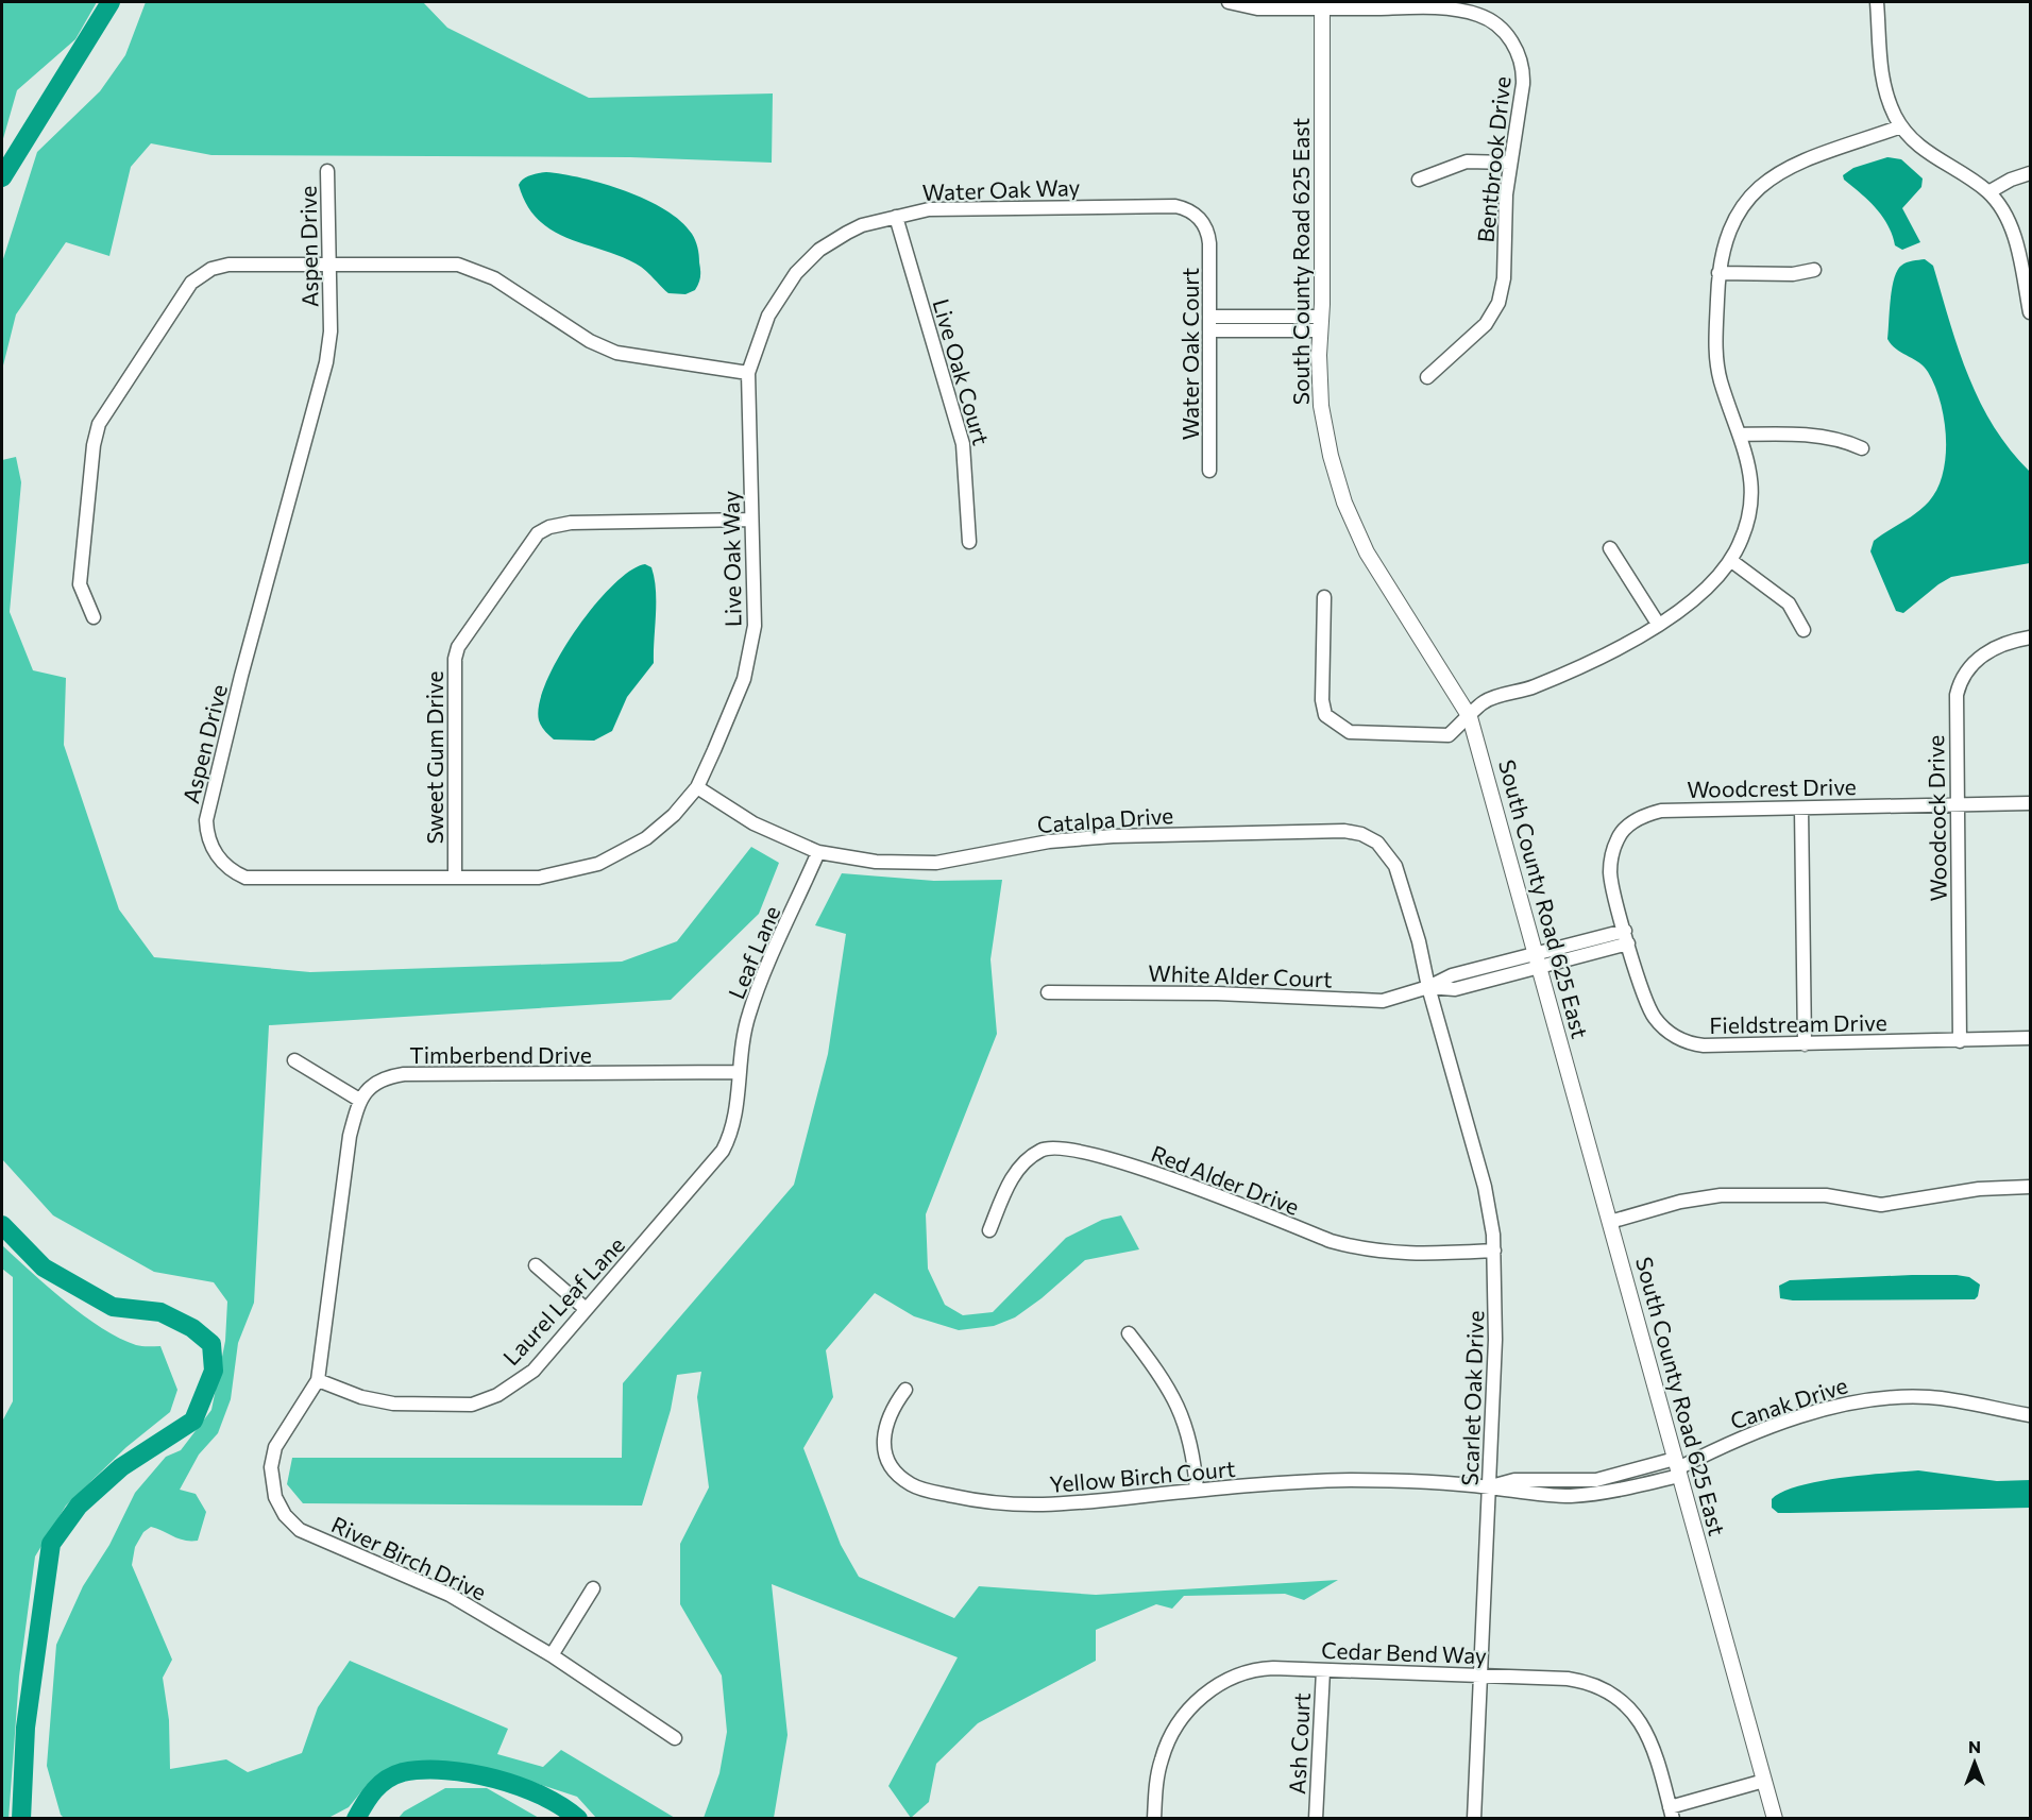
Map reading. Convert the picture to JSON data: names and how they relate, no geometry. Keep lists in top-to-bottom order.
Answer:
{
  "streets": {
    "street": [
      "Bentbrook Drive",
      "Water Oak Way",
      "Aspen Drive",
      "South County Road 625 East",
      "Water Oak Court",
      "Live Oak Court",
      "Live Oak Way",
      "Sweet Gum Drive",
      "Woodcrest Drive",
      "Woodcock Drive",
      "Catalpa Drive",
      "Leaf Lane",
      "White Alder Court",
      "Fieldstream Drive",
      "Timberbend Drive",
      "Red Alder Drive",
      "Laurel Leaf Lane",
      "Scarlet Oak Drive",
      "Canak Drive",
      "Yellow Birch Court",
      "River Birch Drive",
      "Cedar Bend Way",
      "Ash Court"
    ]
  },
  "crossings": [
    ["Bentbrook Drive", "South County Road 625 East"],
    ["Water Oak Way", "Water Oak Court"],
    ["Water Oak Way", "Live Oak Court"],
    ["Water Oak Way", "Live Oak Way"],
    ["Aspen Drive", "Live Oak Way"],
    ["Aspen Drive", "Sweet Gum Drive"],
    ["Aspen Drive", "Catalpa Drive"],
    ["South County Road 625 East", "White Alder Court"],
    ["South County Road 625 East", "Canak Drive"],
    ["South County Road 625 East", "Yellow Birch Court"],
    ["South County Road 625 East", "Cedar Bend Way"],
    ["Live Oak Way", "Sweet Gum Drive"],
    ["Live Oak Way", "Catalpa Drive"],
    ["Woodcrest Drive", "Woodcock Drive"],
    ["Woodcrest Drive", "Fieldstream Drive"],
    ["Woodcock Drive", "Fieldstream Drive"],
    ["Catalpa Drive", "Leaf Lane"],
    ["Catalpa Drive", "White Alder Court"],
    ["Catalpa Drive", "Scarlet Oak Drive"],
    ["Leaf Lane", "Timberbend Drive"],
    ["Leaf Lane", "Laurel Leaf Lane"],
    ["White Alder Court", "Scarlet Oak Drive"],
    ["Timberbend Drive", "Laurel Leaf Lane"],
    ["Red Alder Drive", "Scarlet Oak Drive"],
    ["Laurel Leaf Lane", "River Birch Drive"],
    ["Scarlet Oak Drive", "Yellow Birch Court"],
    ["Scarlet Oak Drive", "Cedar Bend Way"],
    ["Canak Drive", "Yellow Birch Court"],
    ["Cedar Bend Way", "Ash Court"]
  ],
  "north": "top"
}
